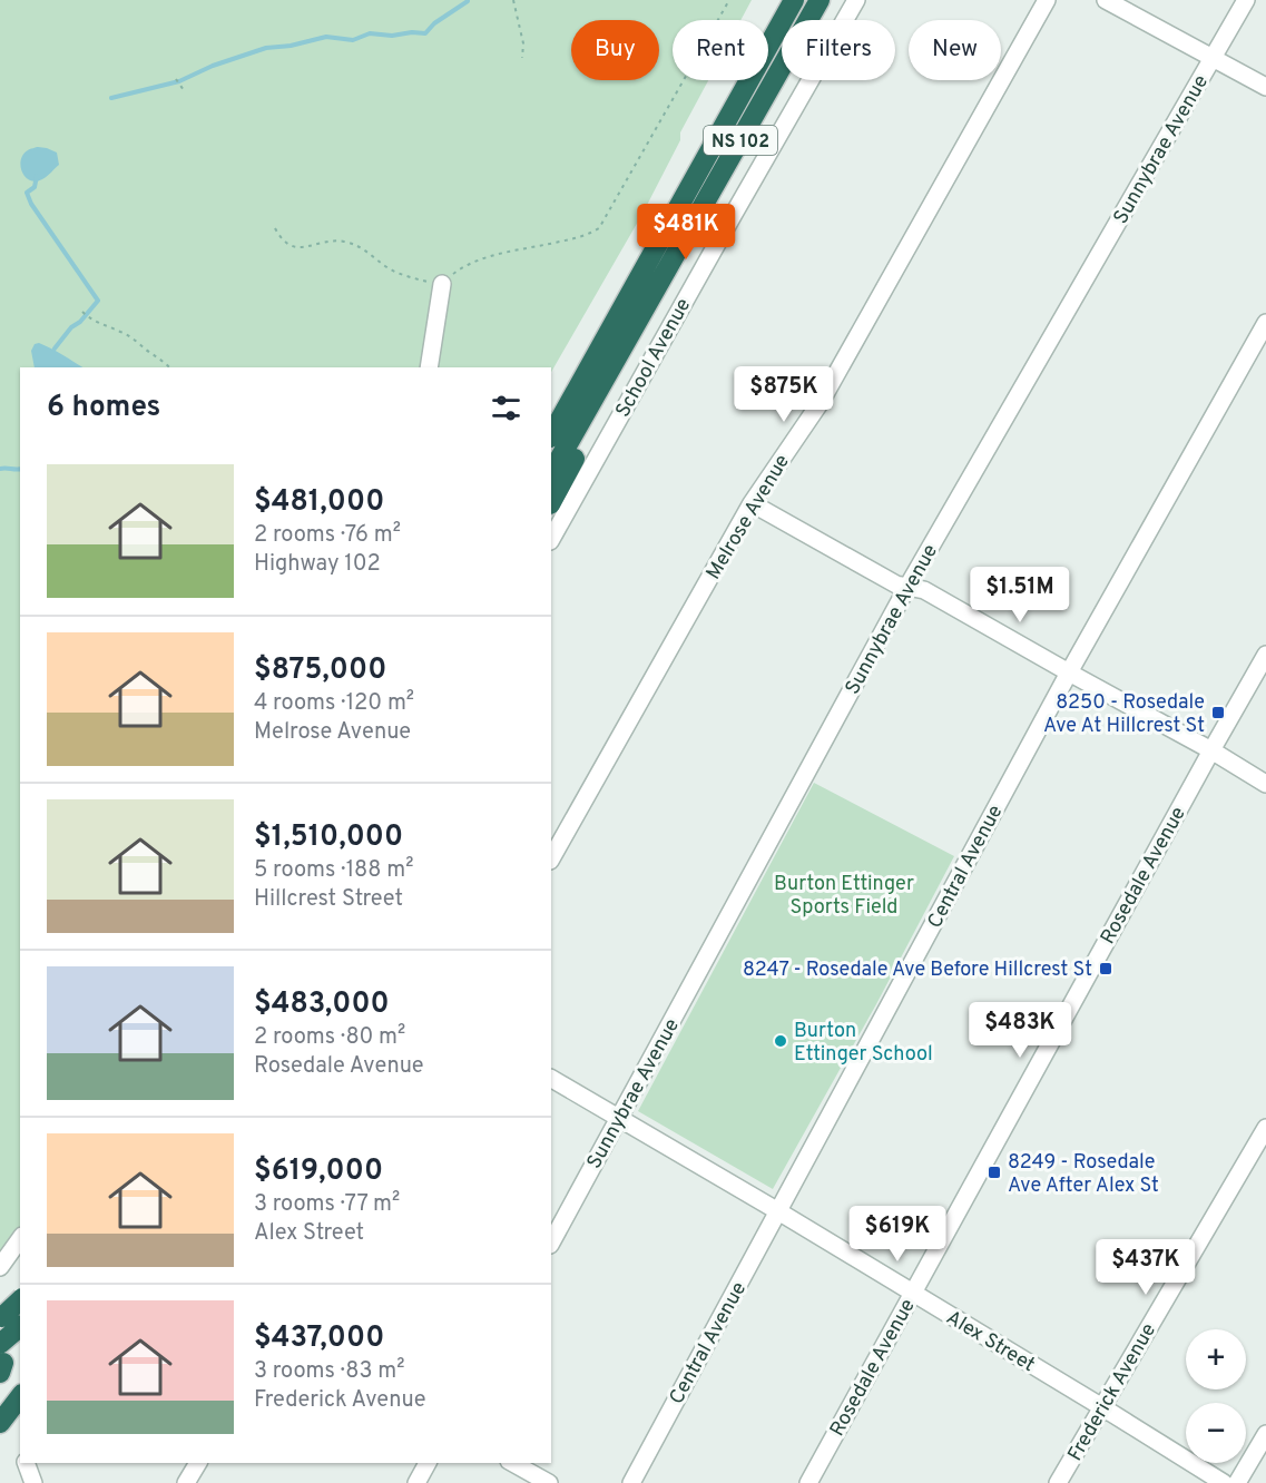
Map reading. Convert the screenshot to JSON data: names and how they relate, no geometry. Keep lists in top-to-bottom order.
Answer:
{
  "streets": {
    "highway": ["NS 102"],
    "street": [
      "Sunnybrae Avenue",
      "School Avenue",
      "Melrose Avenue",
      "Central Avenue",
      "Rosedale Avenue",
      "Alex Street",
      "Frederick Avenue"
    ]
  },
  "crossings": [
    ["Sunnybrae Avenue", "Alex Street"],
    ["Central Avenue", "Alex Street"],
    ["Rosedale Avenue", "Alex Street"],
    ["Alex Street", "Frederick Avenue"]
  ],
  "parks": ["Burton Ettinger Sports Field"],
  "places": {
    "transit": ["8250 - Rosedale Ave At Hillcrest St", "8247 - Rosedale Ave Before Hillcrest St", "8249 - Rosedale Ave After Alex St"],
    "other": ["Burton Ettinger School"]
  },
  "page": {
    "chip": [
      "Buy",
      "Rent",
      "Filters",
      "New"
    ],
    "price": [
      "$481K",
      "$875K",
      "$1.51M",
      "$483K",
      "$619K",
      "$437K"
    ],
    "heading": "6 homes",
    "list": [
      {
        "name": "$481,000",
        "note": "2 rooms · 76 m² · Highway 102"
      },
      {
        "name": "$875,000",
        "note": "4 rooms · 120 m² · Melrose Avenue"
      },
      {
        "name": "$1,510,000",
        "note": "5 rooms · 188 m² · Hillcrest Street"
      },
      {
        "name": "$483,000",
        "note": "2 rooms · 80 m² · Rosedale Avenue"
      },
      {
        "name": "$619,000",
        "note": "3 rooms · 77 m² · Alex Street"
      },
      {
        "name": "$437,000",
        "note": "3 rooms · 83 m² · Frederick Avenue"
      }
    ],
    "map_buttons": ["+", "−"]
  }
}
